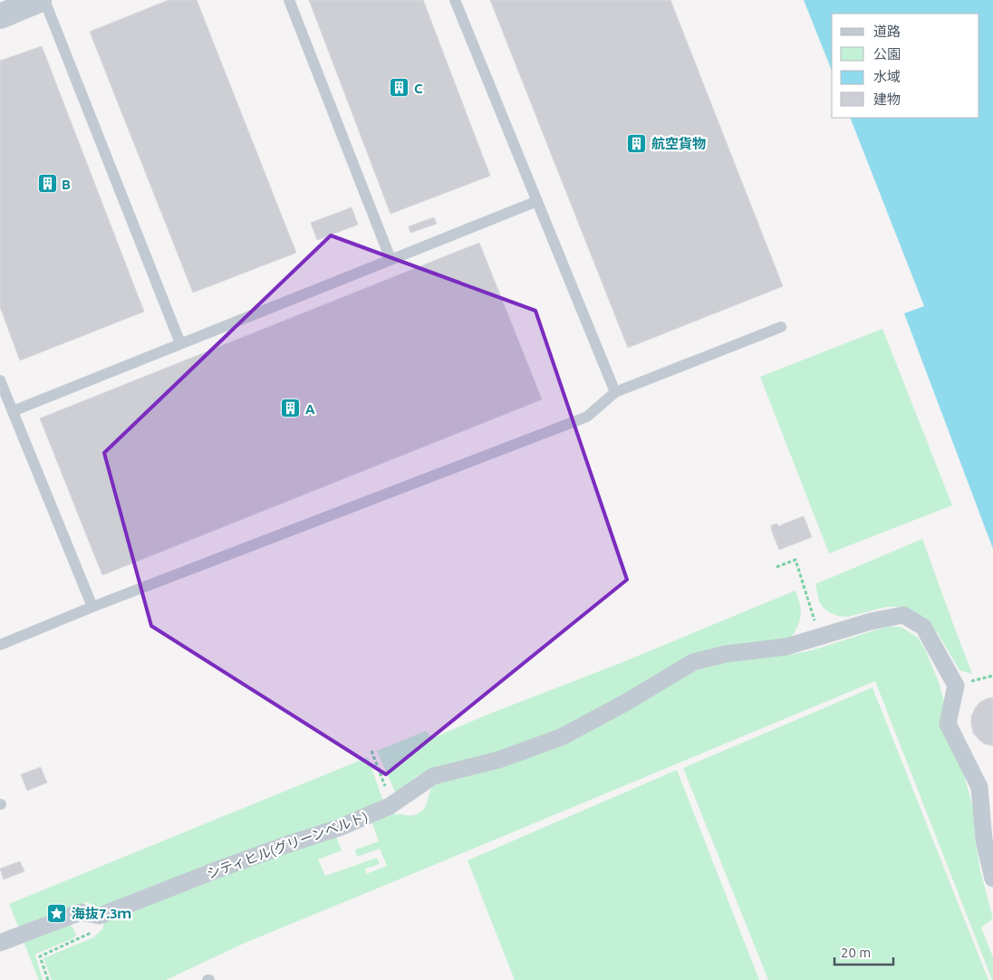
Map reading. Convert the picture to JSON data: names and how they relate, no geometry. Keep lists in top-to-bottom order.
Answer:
{
  "streets": {
    "street": ["シティヒル(グリーンベルト)"]
  },
  "places": {
    "building": [
      "C",
      "航空貨物",
      "B",
      "A"
    ],
    "place": ["海抜7.3ｍ"]
  },
  "legend": [
    "道路",
    "公園",
    "水域",
    "建物"
  ],
  "scale_bar": "20 m"
}
